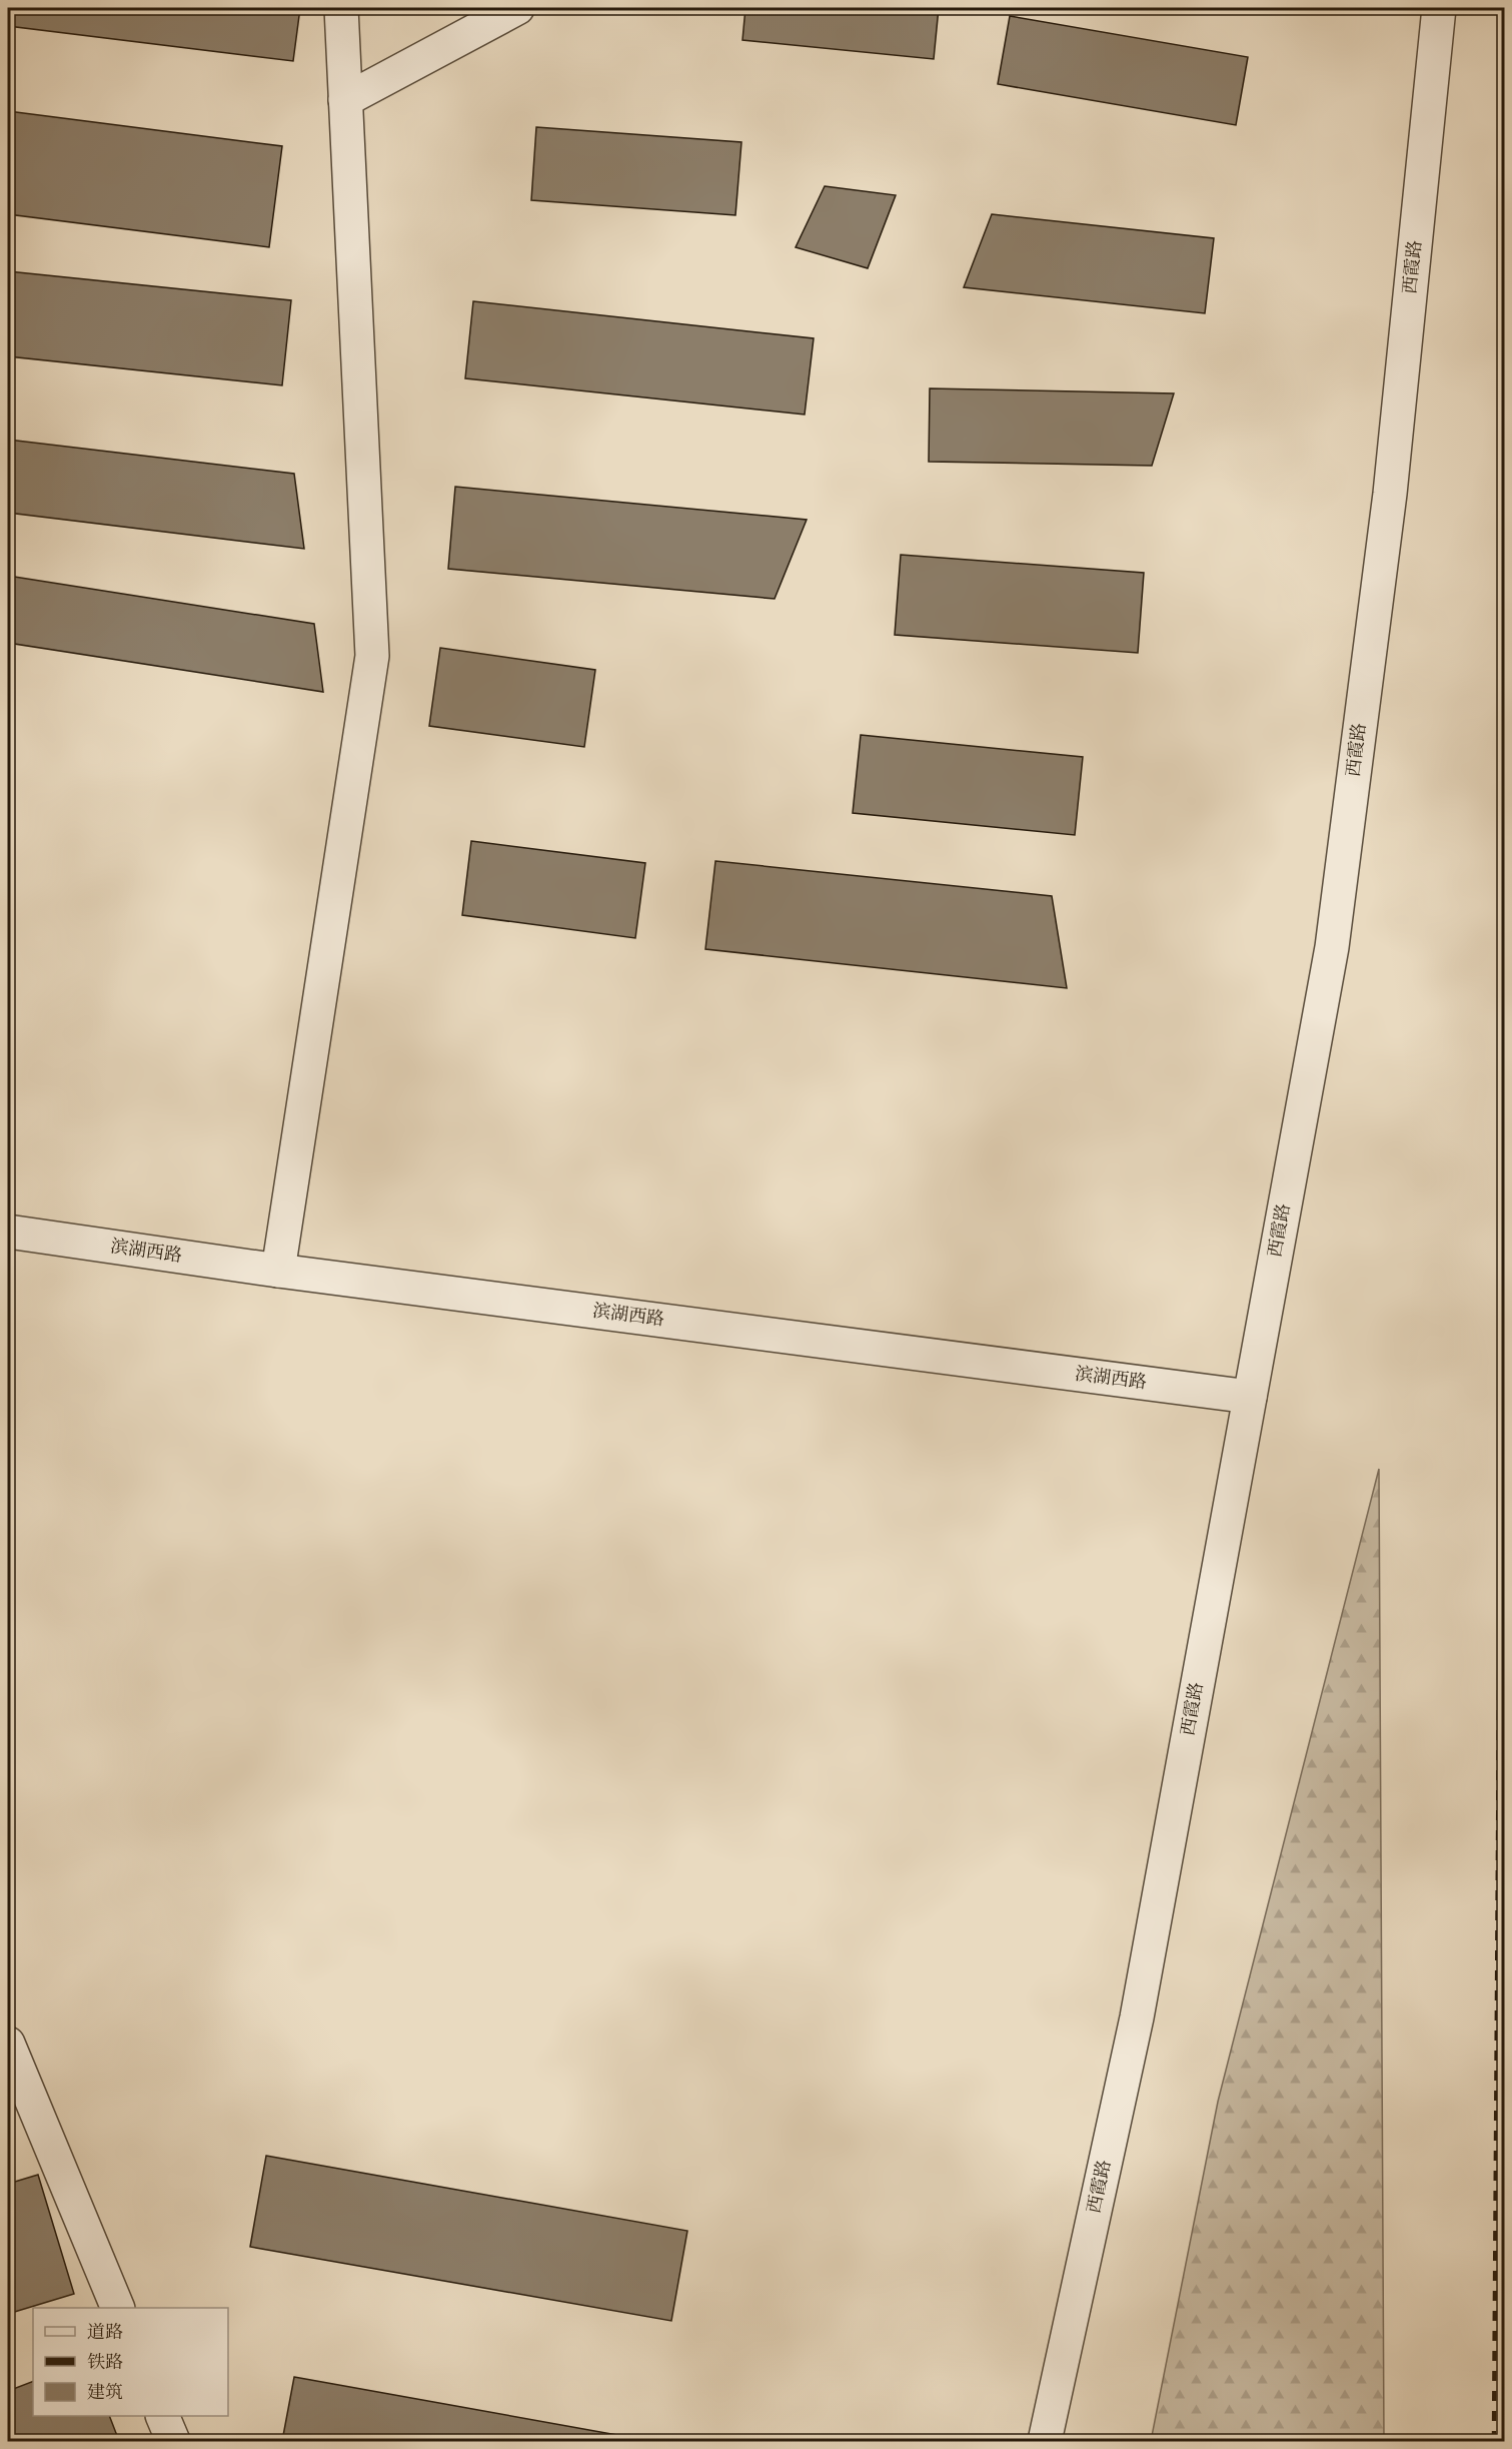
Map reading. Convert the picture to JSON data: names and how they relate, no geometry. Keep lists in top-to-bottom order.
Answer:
{
  "streets": {
    "street": ["西霞路", "滨湖西路"]
  },
  "crossings": [
    ["西霞路", "滨湖西路"]
  ],
  "legend": ["道路", "铁路", "建筑"]
}
